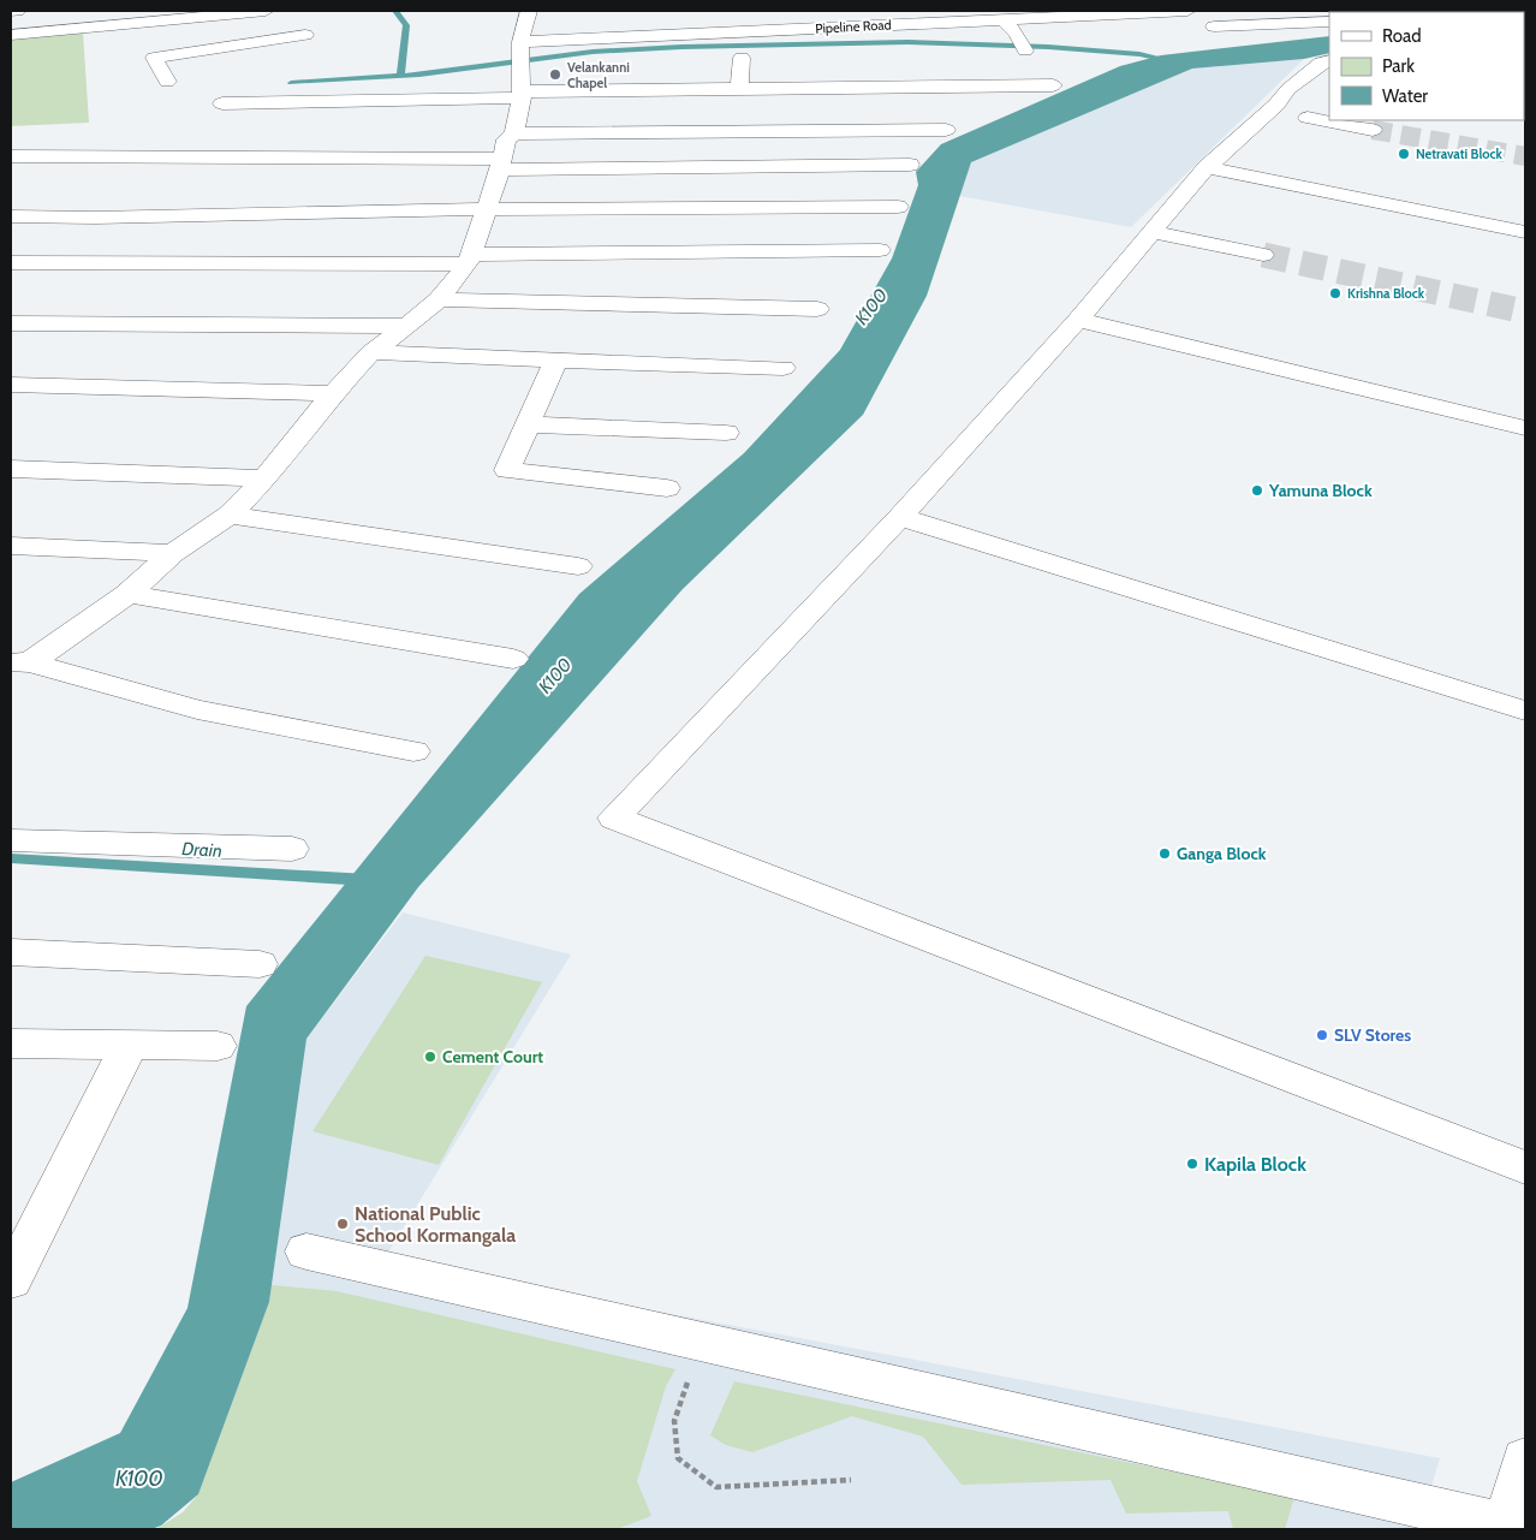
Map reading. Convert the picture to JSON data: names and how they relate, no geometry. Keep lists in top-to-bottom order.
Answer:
{
  "streets": {
    "street": ["Pipeline Road"]
  },
  "water": ["K100", "Drain"],
  "places": [
    "Velankanni Chapel",
    "Netravati Block",
    "Krishna Block",
    "Yamuna Block",
    "Ganga Block",
    "SLV Stores",
    "Cement Court",
    "Kapila Block",
    "National Public School Kormangala"
  ],
  "legend": ["Road", "Park", "Water"]
}
